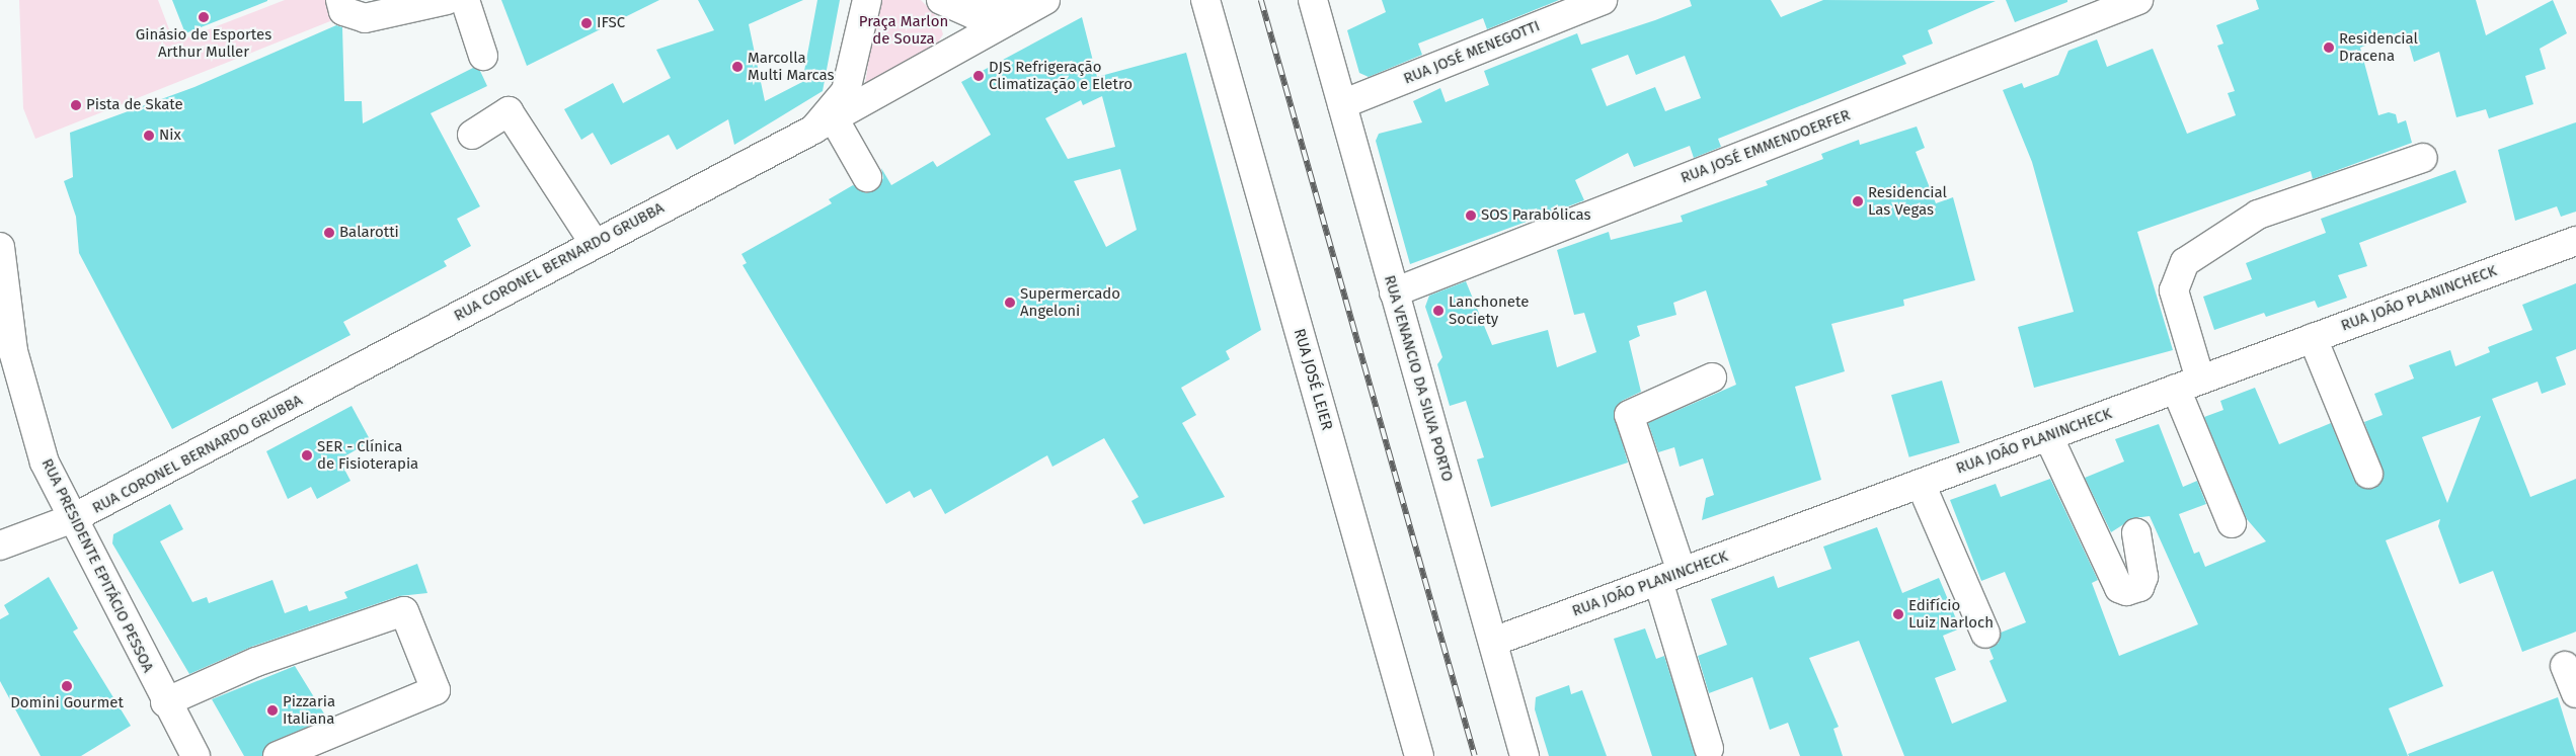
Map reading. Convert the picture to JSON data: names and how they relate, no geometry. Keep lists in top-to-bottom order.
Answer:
{
  "streets": {
    "main road": [
      "RUA JOSÉ MENEGOTTI",
      "RUA JOSÉ EMMENDOERFER",
      "RUA CORONEL BERNARDO GRUBBA",
      "RUA JOÃO PLANINCHECK",
      "RUA VENANCIO DA SILVA PORTO",
      "RUA JOSÉ LEIER",
      "RUA PRESIDENTE EPITÁCIO PESSOA"
    ]
  },
  "crossings": [
    ["RUA JOSÉ MENEGOTTI", "RUA VENANCIO DA SILVA PORTO"],
    ["RUA JOSÉ EMMENDOERFER", "RUA VENANCIO DA SILVA PORTO"],
    ["RUA CORONEL BERNARDO GRUBBA", "RUA PRESIDENTE EPITÁCIO PESSOA"],
    ["RUA JOÃO PLANINCHECK", "RUA VENANCIO DA SILVA PORTO"]
  ],
  "parks": ["Praça Marlon de Souza"],
  "places": [
    "Ginásio de Esportes Arthur Muller",
    "IFSC",
    "Residencial Dracena",
    "Marcolla Multi Marcas",
    "DJS Refrigeração Climatização e Eletro",
    "Pista de Skate",
    "Nix",
    "Residencial Las Vegas",
    "SOS Parabólicas",
    "Balarotti",
    "Supermercado Angeloni",
    "Lanchonete Society",
    "SER - Clínica de Fisioterapia",
    "Edifício Luiz Narloch",
    "Domini Gourmet",
    "Pizzaria Italiana"
  ]
}
